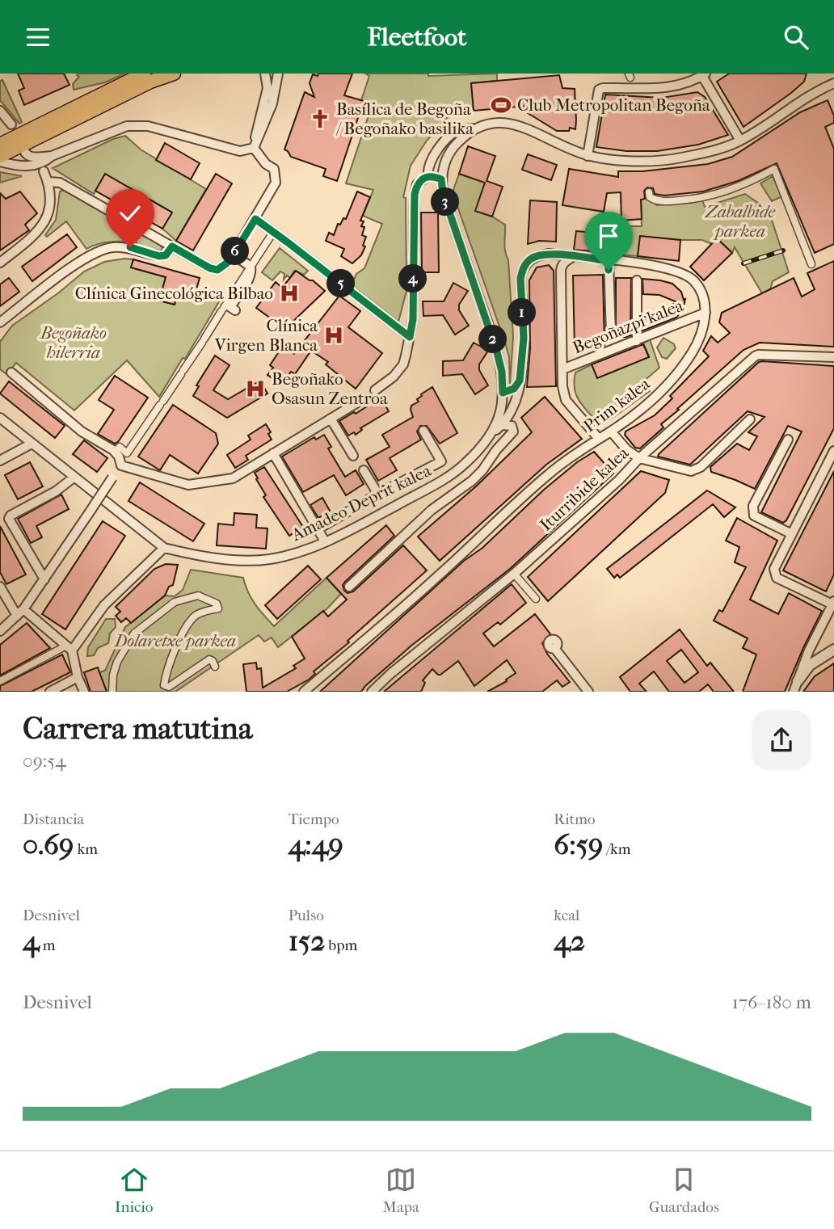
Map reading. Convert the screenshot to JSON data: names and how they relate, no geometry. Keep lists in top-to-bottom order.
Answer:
{
  "streets": {
    "street": [
      "Begoñazpi kalea",
      "Prim kalea",
      "Iturribide kalea",
      "Amadeo Deprit kalea"
    ]
  },
  "crossings": [
    ["Begoñazpi kalea", "Prim kalea"]
  ],
  "parks": ["Zabalbide parkea", "Begoñako hilerria", "Dolaretxe parkea"],
  "places": {
    "sports": ["Club Metropolitan Begoña"],
    "church": ["Basílica de Begoña / Begoñako basilika"],
    "hospital": ["Clínica Ginecológica Bilbao", "Clínica Virgen Blanca", "Begoñako Osasun Zentroa"]
  },
  "page": {
    "header": "Fleetfoot",
    "pins": [
      "3",
      "6",
      "4",
      "5",
      "1",
      "2"
    ],
    "heading": ["Carrera matutina", "09:54"],
    "stats": [
      ["Distancia", "0.69 km"],
      ["Tiempo", "4:49"],
      ["Ritmo", "6:59 /km"],
      ["Desnivel", "4 m"],
      ["Pulso", "152 bpm"],
      ["kcal", "42"]
    ],
    "chart": ["Desnivel", "176–180 m"],
    "tabs": ["Inicio", "Mapa", "Guardados"]
  }
}
